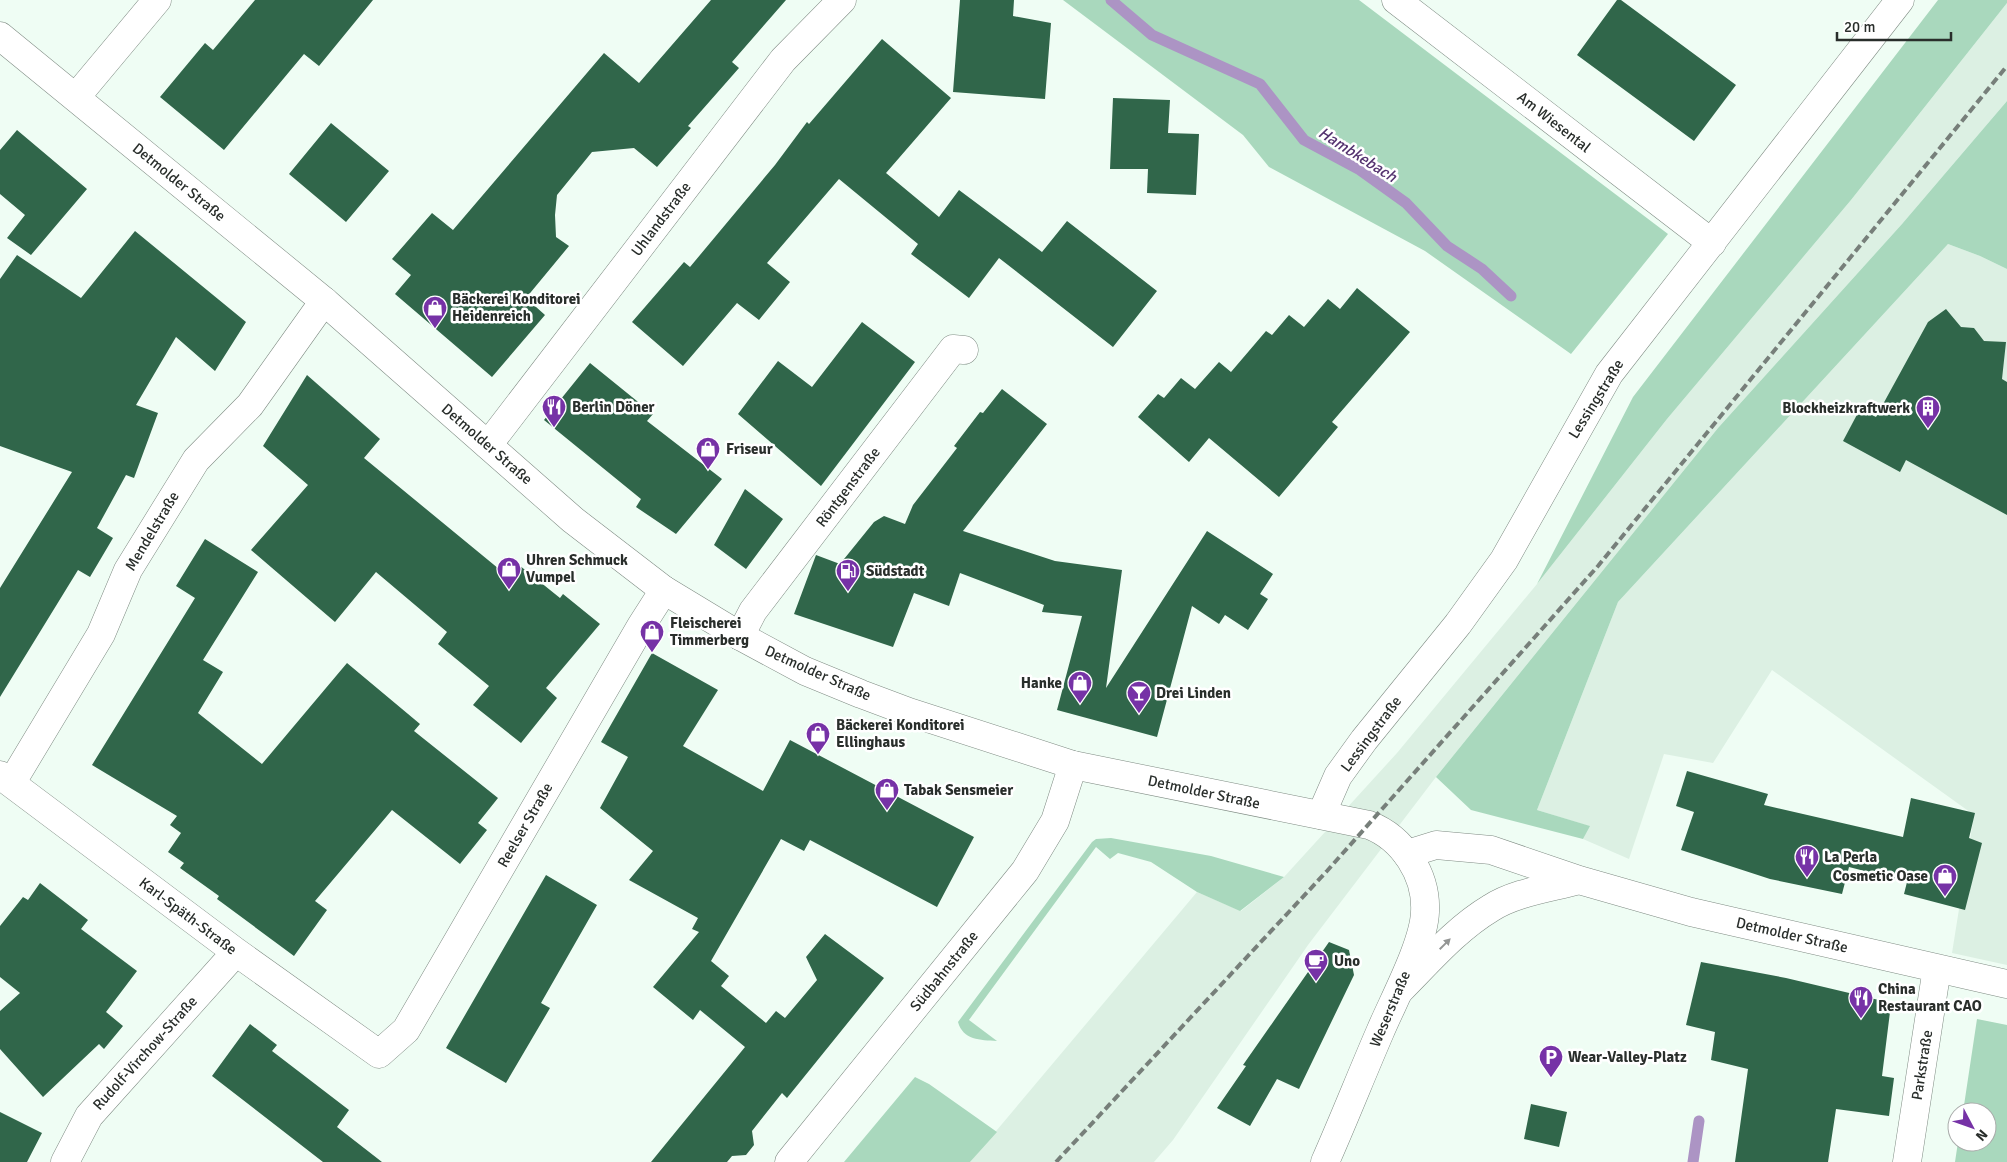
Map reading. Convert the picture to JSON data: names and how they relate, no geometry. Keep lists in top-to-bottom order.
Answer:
{
  "streets": {
    "street": [
      "Am Wiesental",
      "Detmolder Straße",
      "Uhlandstraße",
      "Lessingstraße",
      "Röntgenstraße",
      "Mendelstraße",
      "Reelser Straße",
      "Karl-Späth-Straße",
      "Südbahnstraße",
      "Weserstraße",
      "Rudolf-Virchow-Straße",
      "Parkstraße"
    ]
  },
  "crossings": [
    ["Am Wiesental", "Lessingstraße"],
    ["Detmolder Straße", "Uhlandstraße"],
    ["Detmolder Straße", "Lessingstraße"],
    ["Detmolder Straße", "Röntgenstraße"],
    ["Detmolder Straße", "Mendelstraße"],
    ["Detmolder Straße", "Reelser Straße"],
    ["Detmolder Straße", "Südbahnstraße"],
    ["Detmolder Straße", "Weserstraße"],
    ["Detmolder Straße", "Parkstraße"],
    ["Mendelstraße", "Karl-Späth-Straße"],
    ["Reelser Straße", "Karl-Späth-Straße"],
    ["Karl-Späth-Straße", "Rudolf-Virchow-Straße"]
  ],
  "water": ["Hambkebach"],
  "places": {
    "shop": [
      "Bäckerei Konditorei Heidenreich",
      "Friseur",
      "Uhren Schmuck Vumpel",
      "Fleischerei Timmerberg",
      "Hanke",
      "Bäckerei Konditorei Ellinghaus",
      "Tabak Sensmeier",
      "Cosmetic Oase"
    ],
    "restaurant": ["Berlin Döner", "La Perla", "China Restaurant CAO"],
    "building": ["Blockheizkraftwerk"],
    "fuel station": ["Südstadt"],
    "bar": ["Drei Linden"],
    "cafe": ["Uno"],
    "parking": ["Wear-Valley-Platz"]
  },
  "scale_bar": "20 m",
  "north": "bottom right"
}
